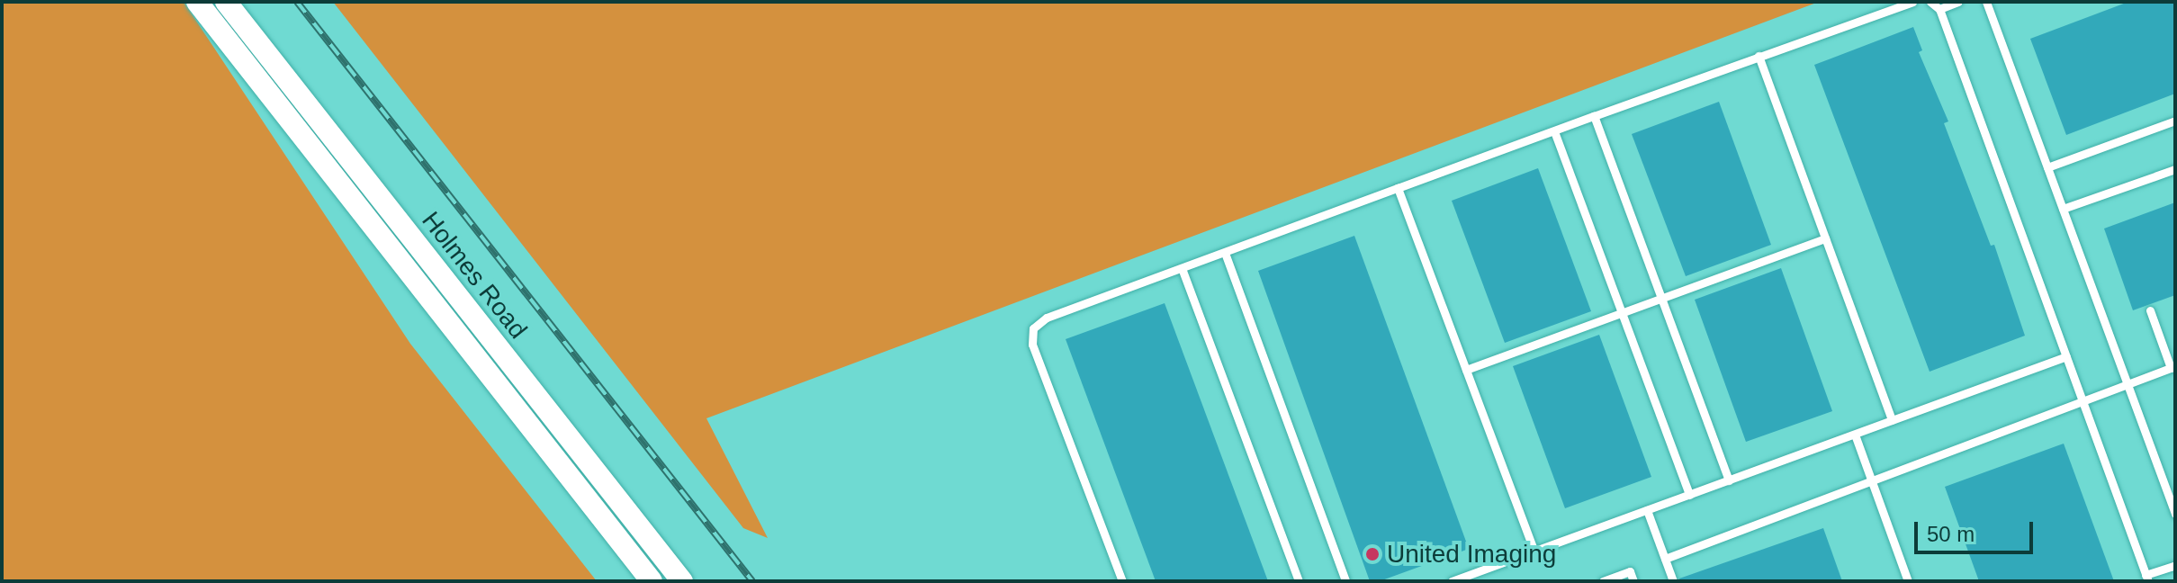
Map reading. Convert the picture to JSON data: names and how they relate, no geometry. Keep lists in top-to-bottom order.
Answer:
{
  "streets": {
    "main road": ["Holmes Road"]
  },
  "places": ["United Imaging"],
  "scale_bar": "50 m"
}
